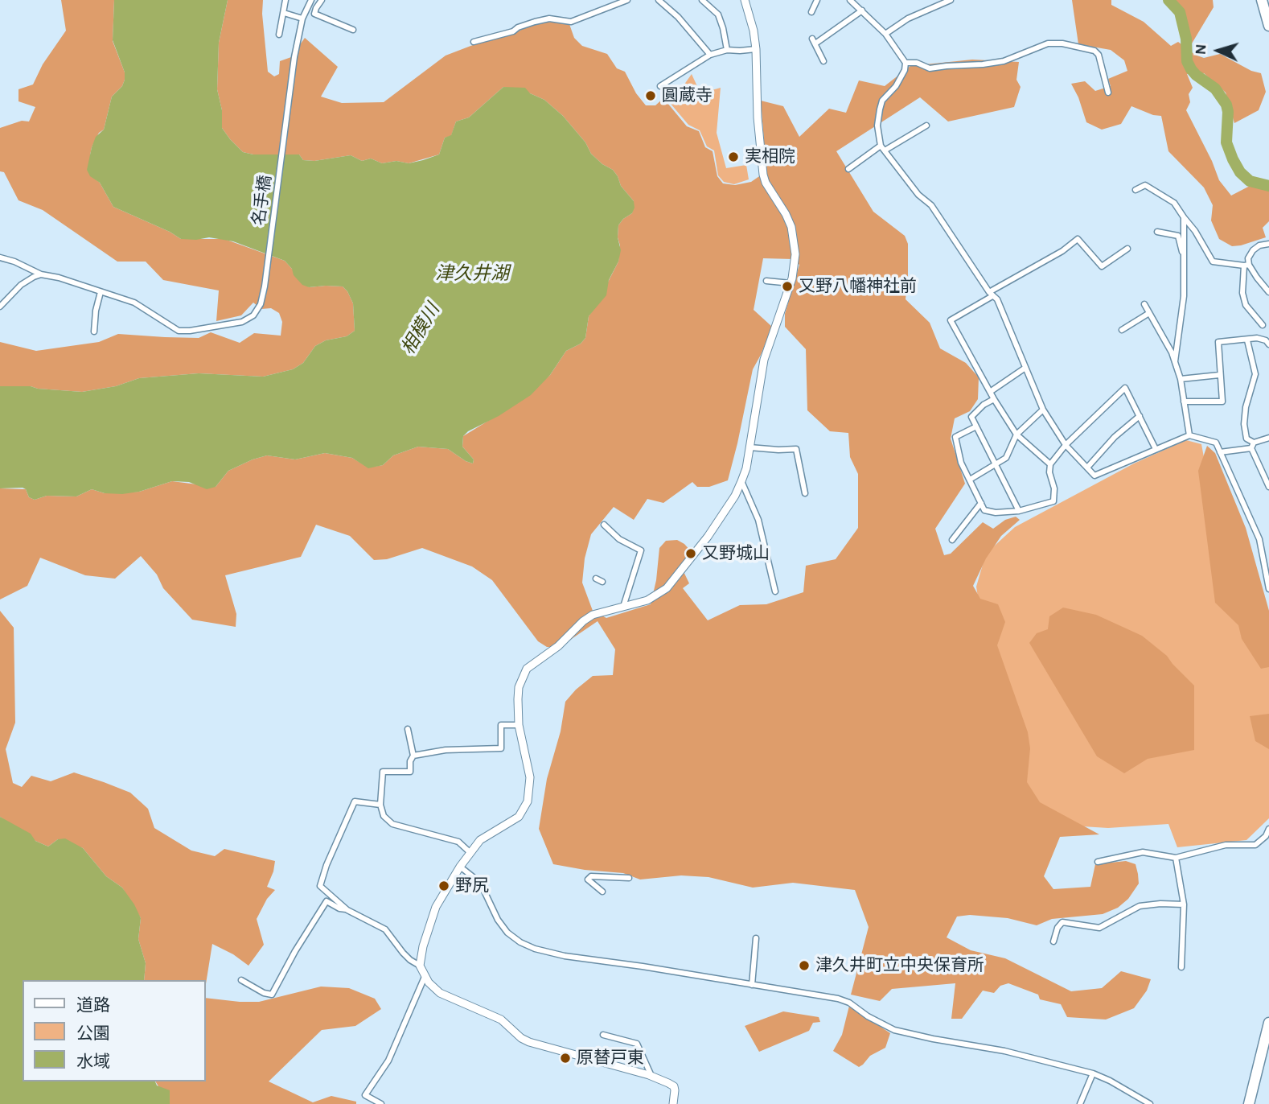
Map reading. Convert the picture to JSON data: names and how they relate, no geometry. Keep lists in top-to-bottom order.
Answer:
{
  "streets": {
    "street": ["名手橋"]
  },
  "water": ["津久井湖", "相模川"],
  "places": [
    "圓蔵寺",
    "実相院",
    "又野八幡神社前",
    "又野城山",
    "野尻",
    "津久井町立中央保育所",
    "原替戸東"
  ],
  "legend": ["道路", "公園", "水域"],
  "north": "left"
}
